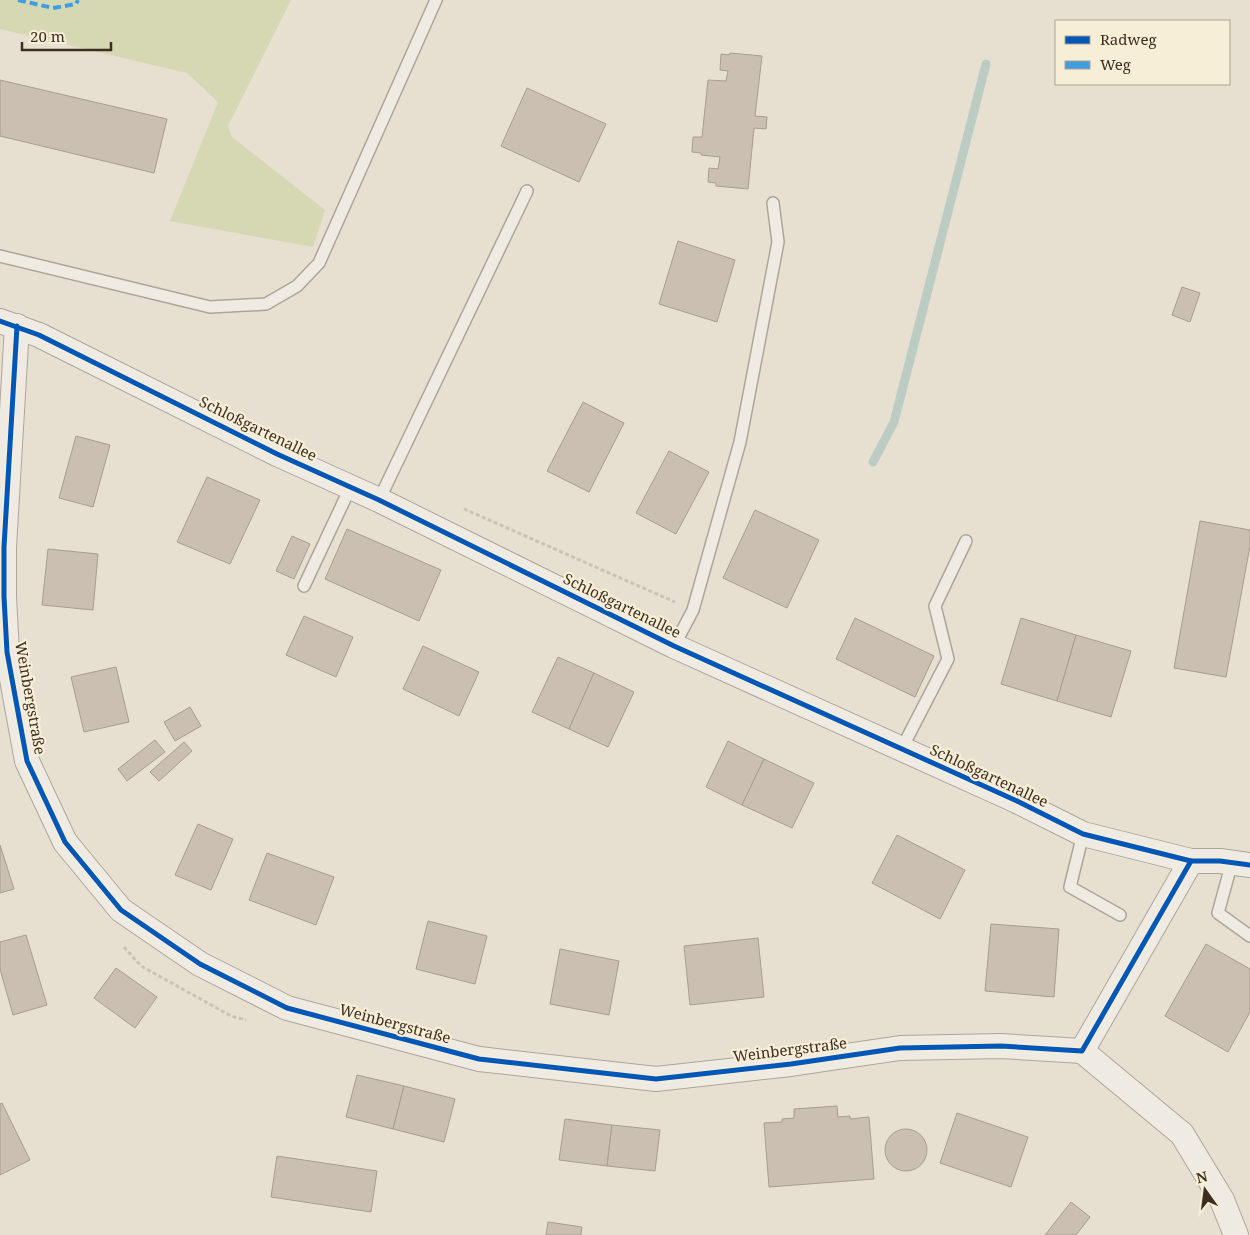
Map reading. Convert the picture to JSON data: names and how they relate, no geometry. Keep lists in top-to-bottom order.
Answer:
{
  "streets": {
    "street": ["Schloßgartenallee", "Weinbergstraße"]
  },
  "crossings": [
    ["Schloßgartenallee", "Weinbergstraße"]
  ],
  "legend": ["Radweg", "Weg"],
  "scale_bar": "20 m",
  "north": "top"
}
